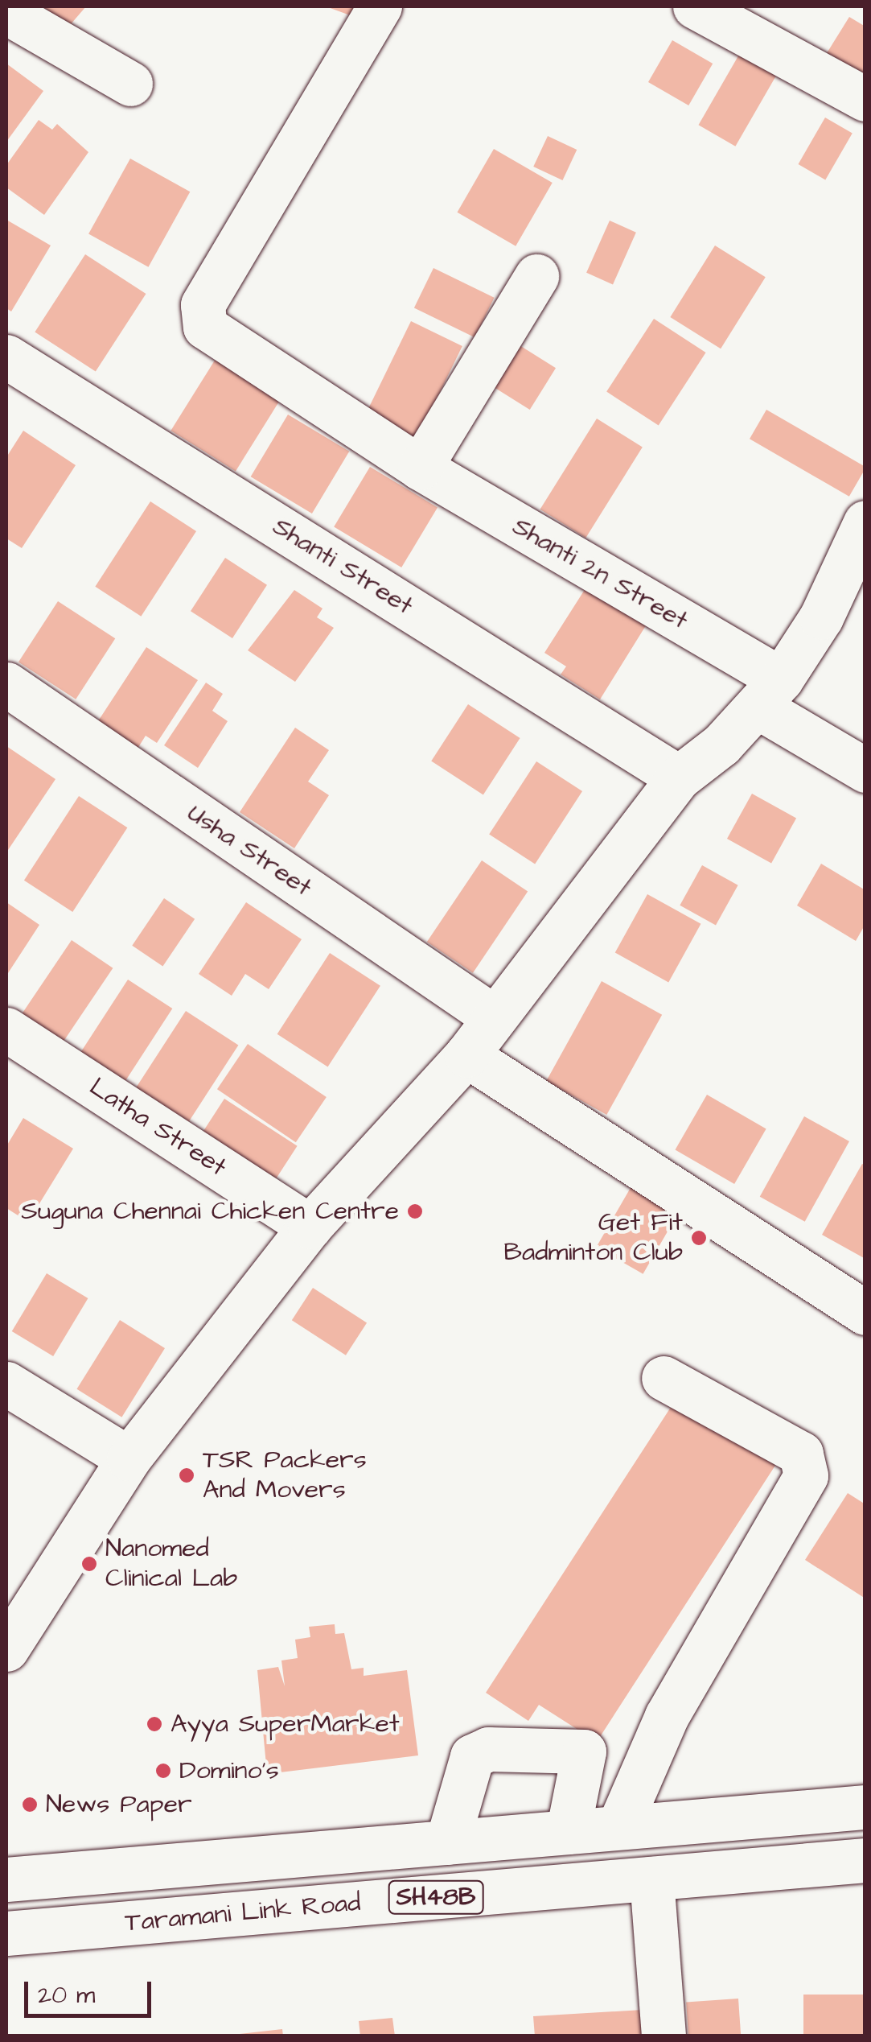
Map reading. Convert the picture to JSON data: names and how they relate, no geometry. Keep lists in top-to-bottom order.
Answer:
{
  "streets": {
    "street": [
      "Shanti Street",
      "Shanti 2n Street",
      "Usha Street",
      "Latha Street",
      "SH48B",
      "Taramani Link Road"
    ]
  },
  "places": [
    "Suguna Chennai Chicken Centre",
    "Get Fit Badminton Club",
    "TSR Packers And Movers",
    "Nanomed Clinical Lab",
    "Ayya SuperMarket",
    "Domino's",
    "News Paper"
  ],
  "scale_bar": "20 m"
}
